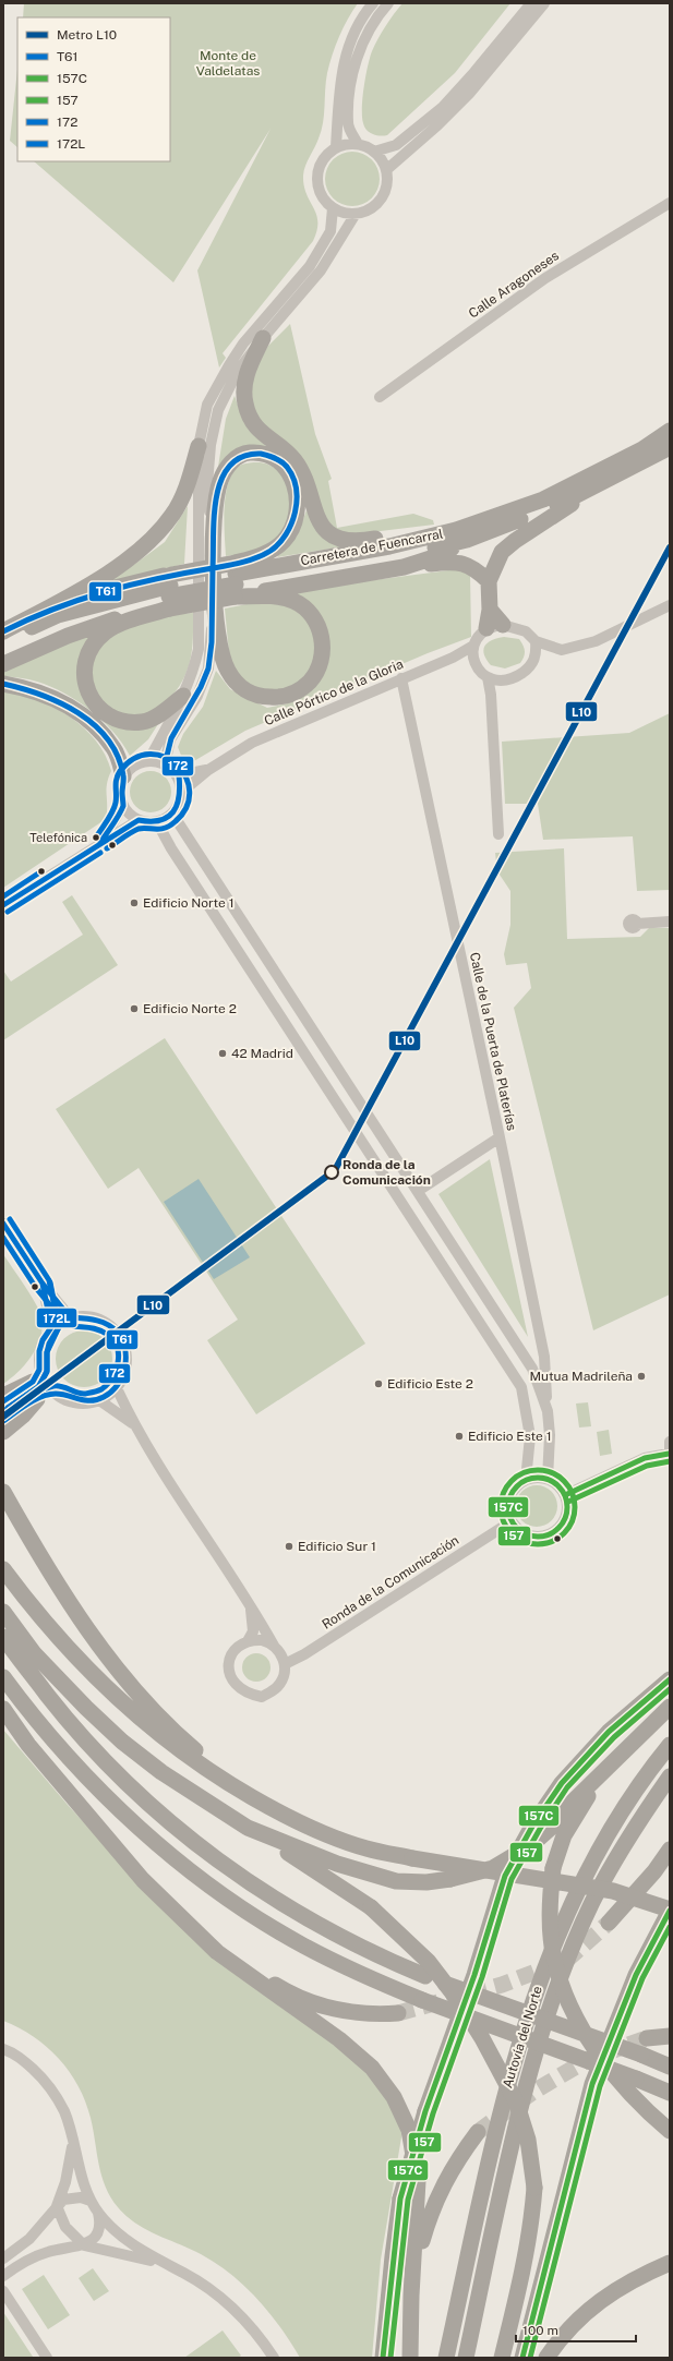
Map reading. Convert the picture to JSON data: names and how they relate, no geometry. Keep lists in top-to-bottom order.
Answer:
{
  "streets": {
    "highway": ["Carretera de Fuencarral", "Autovía del Norte"],
    "street": [
      "Calle Aragoneses",
      "Calle Pórtico de la Gloria",
      "Calle de la Puerta de Platerías",
      "Ronda de la Comunicación"
    ]
  },
  "crossings": [
    ["Calle Pórtico de la Gloria", "Calle de la Puerta de Platerías"]
  ],
  "parks": ["Monte de Valdelatas"],
  "places": [
    "Telefónica",
    "Edificio Norte 1",
    "Edificio Norte 2",
    "42 Madrid",
    "Ronda de la Comunicación",
    "Mutua Madrileña",
    "Edificio Este 2",
    "Edificio Este 1",
    "Edificio Sur 1"
  ],
  "lines": [
    "transit line T61",
    "metro line L10",
    "transit line 172",
    "transit line 172L",
    "transit line 157C",
    "transit line 157"
  ],
  "legend": [
    "Metro L10",
    "T61",
    "157C",
    "157",
    "172",
    "172L"
  ],
  "scale_bar": "100 m"
}
